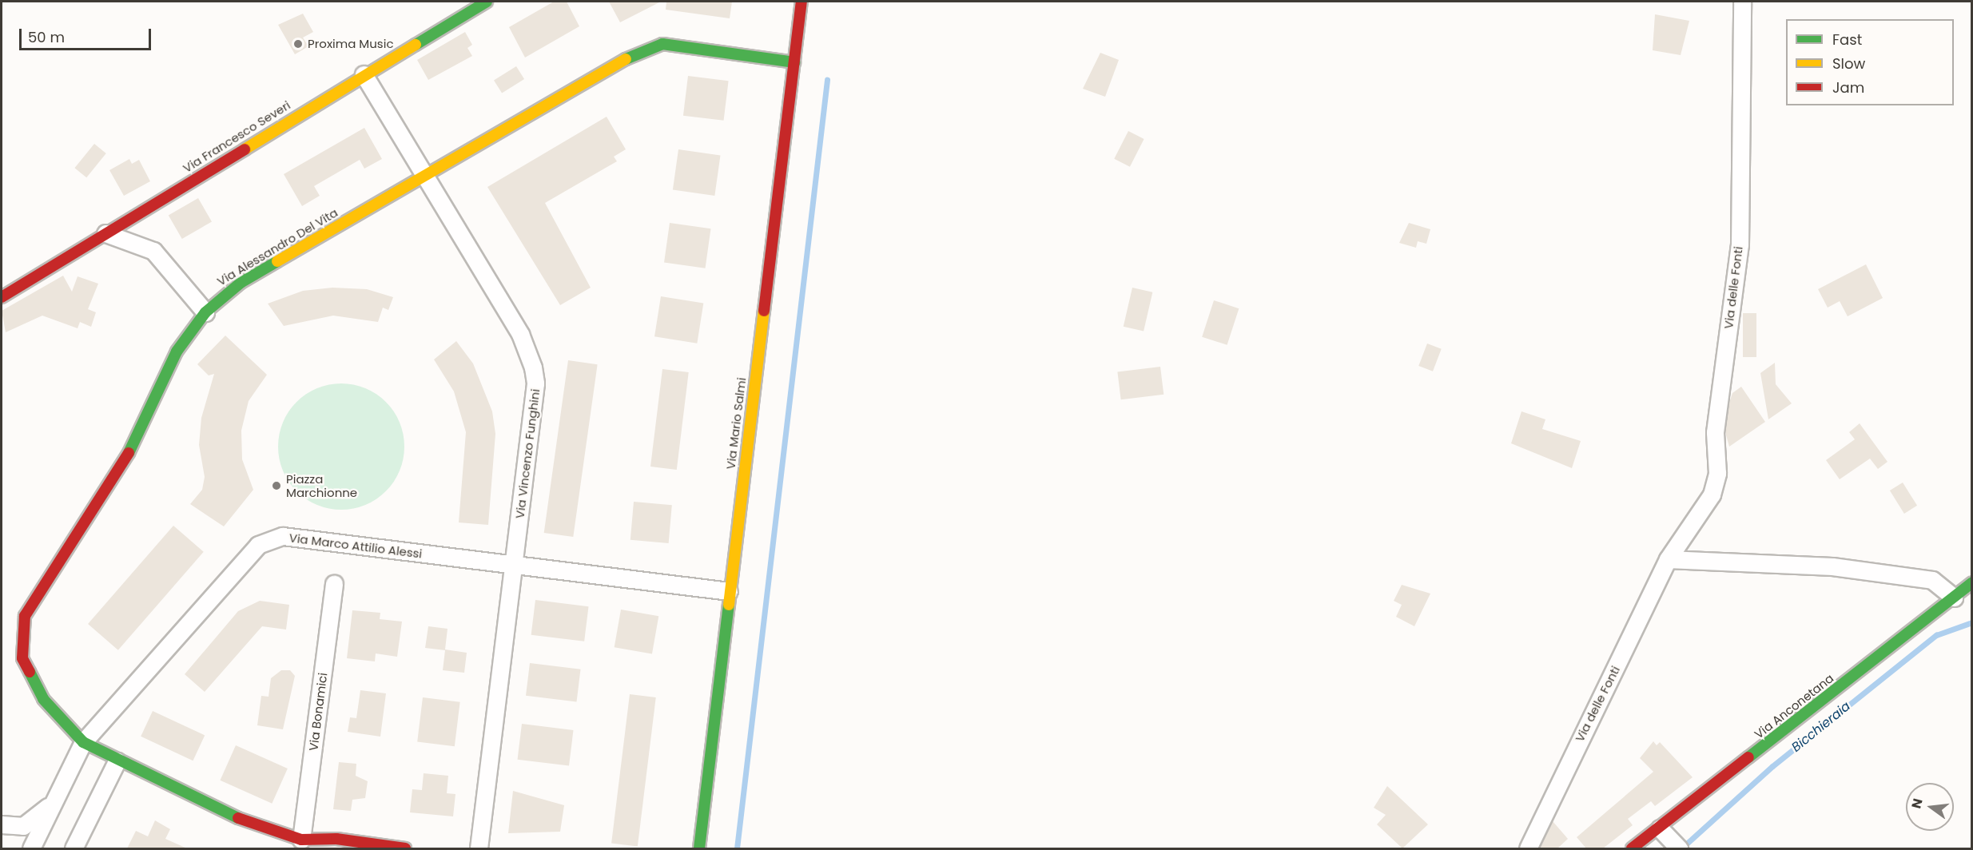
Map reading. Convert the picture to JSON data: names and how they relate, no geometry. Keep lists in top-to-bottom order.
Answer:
{
  "streets": {
    "street": [
      "Via Francesco Severi",
      "Via Alessandro Del Vita",
      "Via delle Fonti",
      "Via Mario Salmi",
      "Via Vincenzo Funghini",
      "Via Marco Attilio Alessi",
      "Via Anconetana",
      "Via Bonamici"
    ]
  },
  "crossings": [
    ["Via Francesco Severi", "Via Vincenzo Funghini"],
    ["Via Alessandro Del Vita", "Via Mario Salmi"],
    ["Via Alessandro Del Vita", "Via Vincenzo Funghini"],
    ["Via Alessandro Del Vita", "Via Marco Attilio Alessi"],
    ["Via Mario Salmi", "Via Marco Attilio Alessi"],
    ["Via Vincenzo Funghini", "Via Marco Attilio Alessi"]
  ],
  "water": ["Bicchieraia"],
  "places": ["Proxima Music", "Piazza Marchionne"],
  "legend": ["Fast", "Slow", "Jam"],
  "scale_bar": "50 m",
  "north": "left"
}
